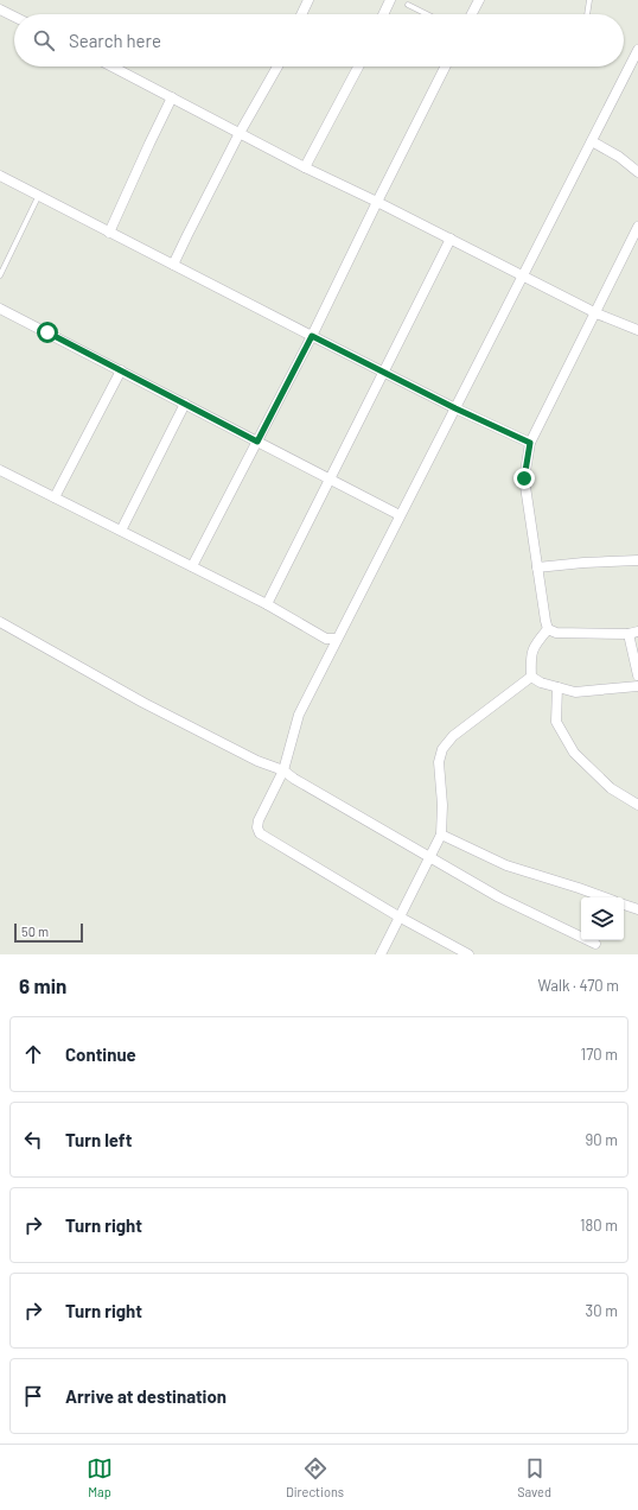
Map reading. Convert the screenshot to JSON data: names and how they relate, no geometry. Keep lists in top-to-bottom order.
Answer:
{
  "scale_bar": "50 m",
  "page": {
    "search": "Search here",
    "scale": "50 m",
    "heading": ["6 min", "Walk · 470 m"],
    "list": [
      ["Continue", "170 m"],
      ["Turn left", "90 m"],
      ["Turn right", "180 m"],
      ["Turn right", "30 m"],
      "Arrive at destination"
    ],
    "nav": ["Map", "Directions", "Saved"]
  }
}
